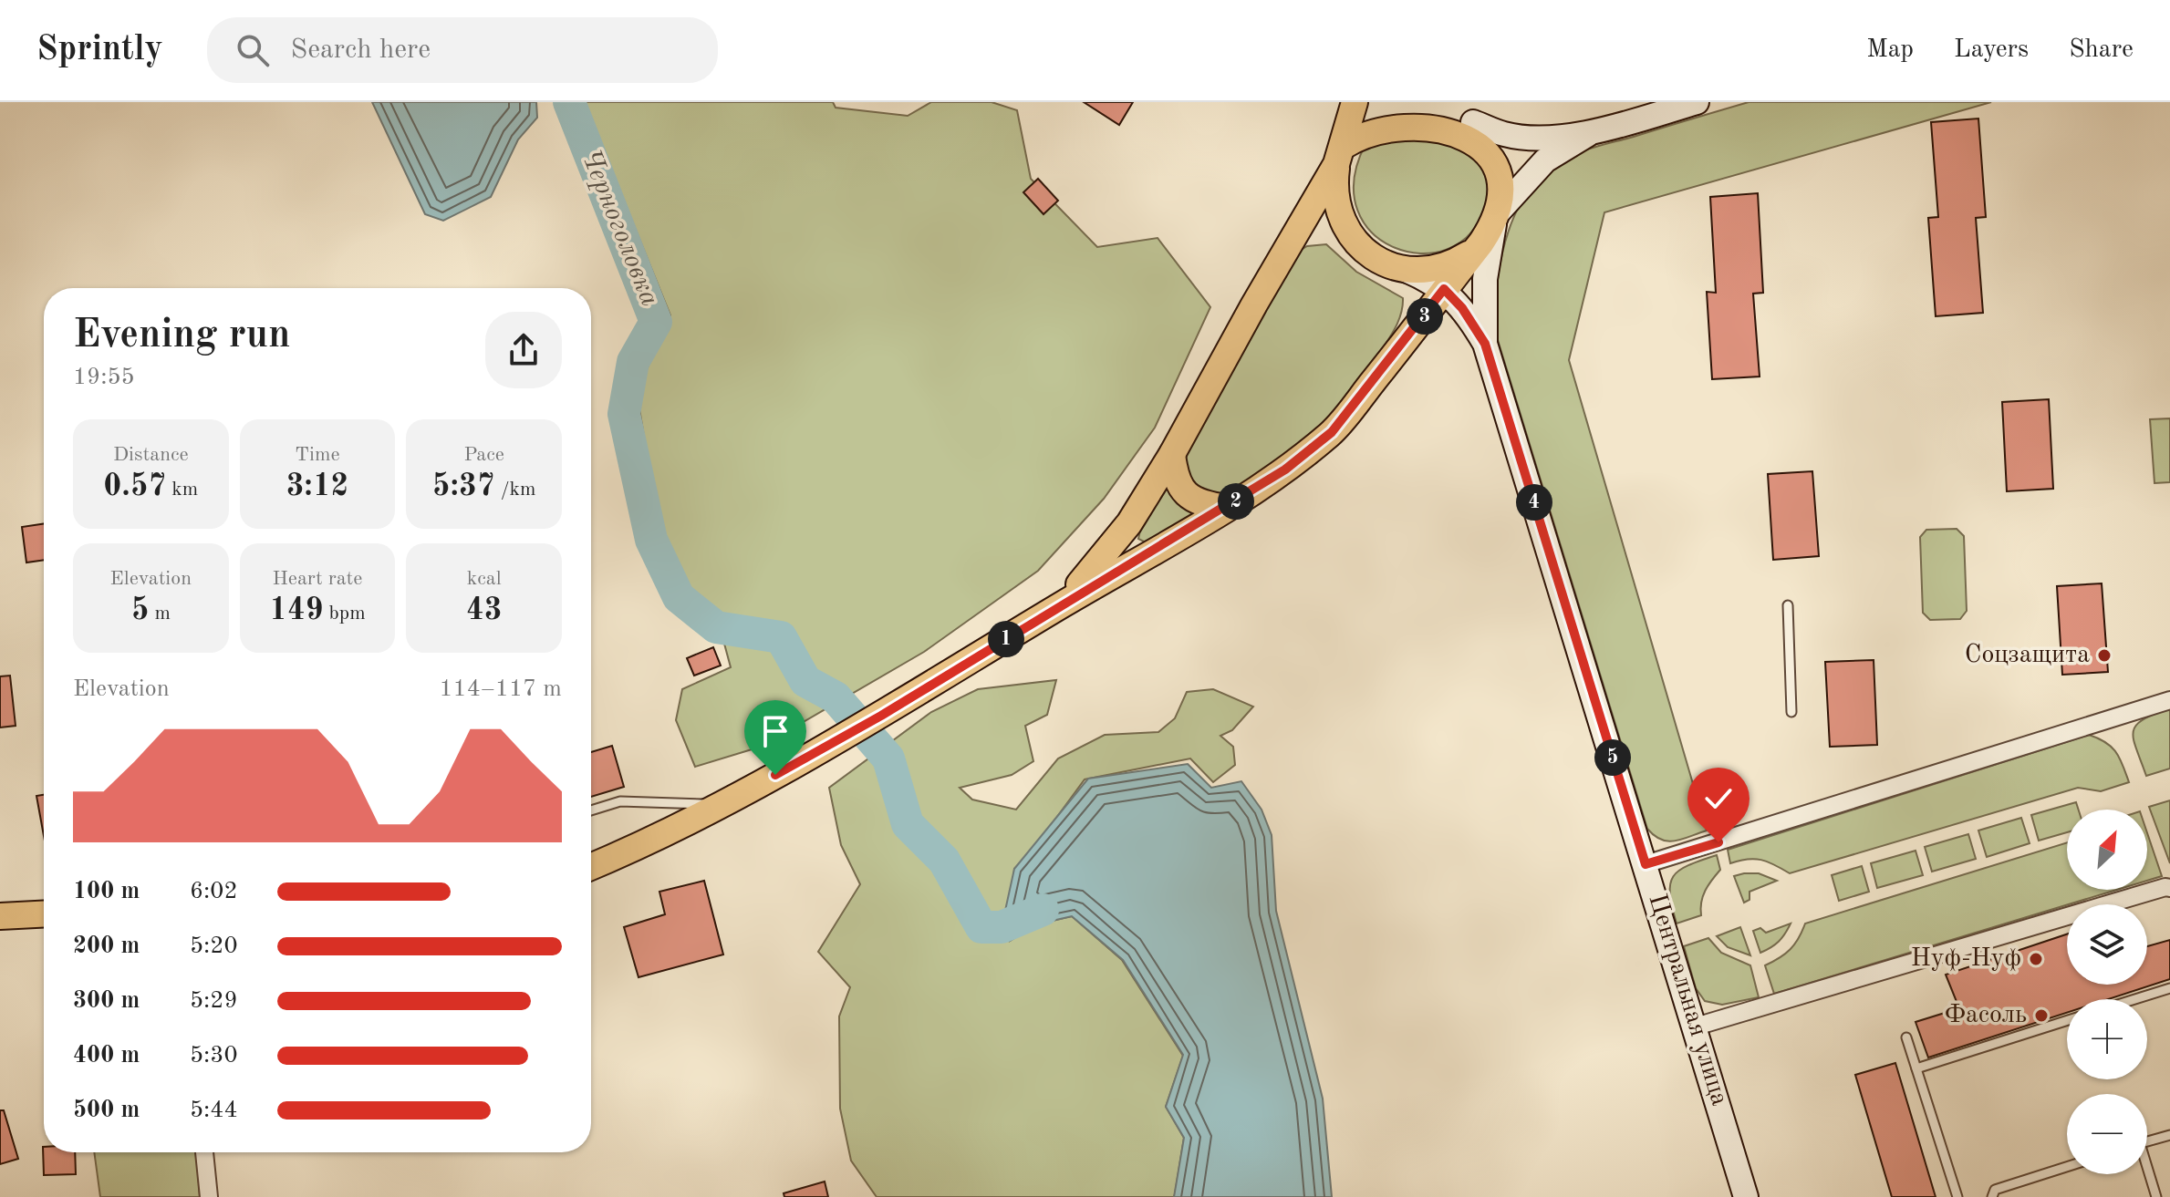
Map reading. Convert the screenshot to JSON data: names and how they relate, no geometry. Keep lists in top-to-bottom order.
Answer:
{
  "streets": {
    "street": ["Центральная улица"]
  },
  "water": ["Черноголовка"],
  "places": ["Соцзащита", "Нуф-Нуф", "Фасоль"],
  "north": "top right",
  "page": {
    "header": "Sprintly",
    "search": "Search here",
    "nav": ["Map", "Layers", "Share"],
    "heading": ["Evening run", "19:55"],
    "pins": [
      "3",
      "2",
      "4",
      "1",
      "5"
    ],
    "stats": [
      ["Distance", "0.57 km"],
      ["Time", "3:12"],
      ["Pace", "5:37 /km"],
      ["Elevation", "5 m"],
      ["Heart rate", "149 bpm"],
      ["kcal", "43"]
    ],
    "chart": ["Elevation", "114–117 m"],
    "map_buttons": ["+", "−"],
    "list": [
      {
        "name": "100 m",
        "note": "6:02"
      },
      {
        "name": "200 m",
        "note": "5:20"
      },
      {
        "name": "300 m",
        "note": "5:29"
      },
      {
        "name": "400 m",
        "note": "5:30"
      },
      {
        "name": "500 m",
        "note": "5:44"
      }
    ]
  }
}
